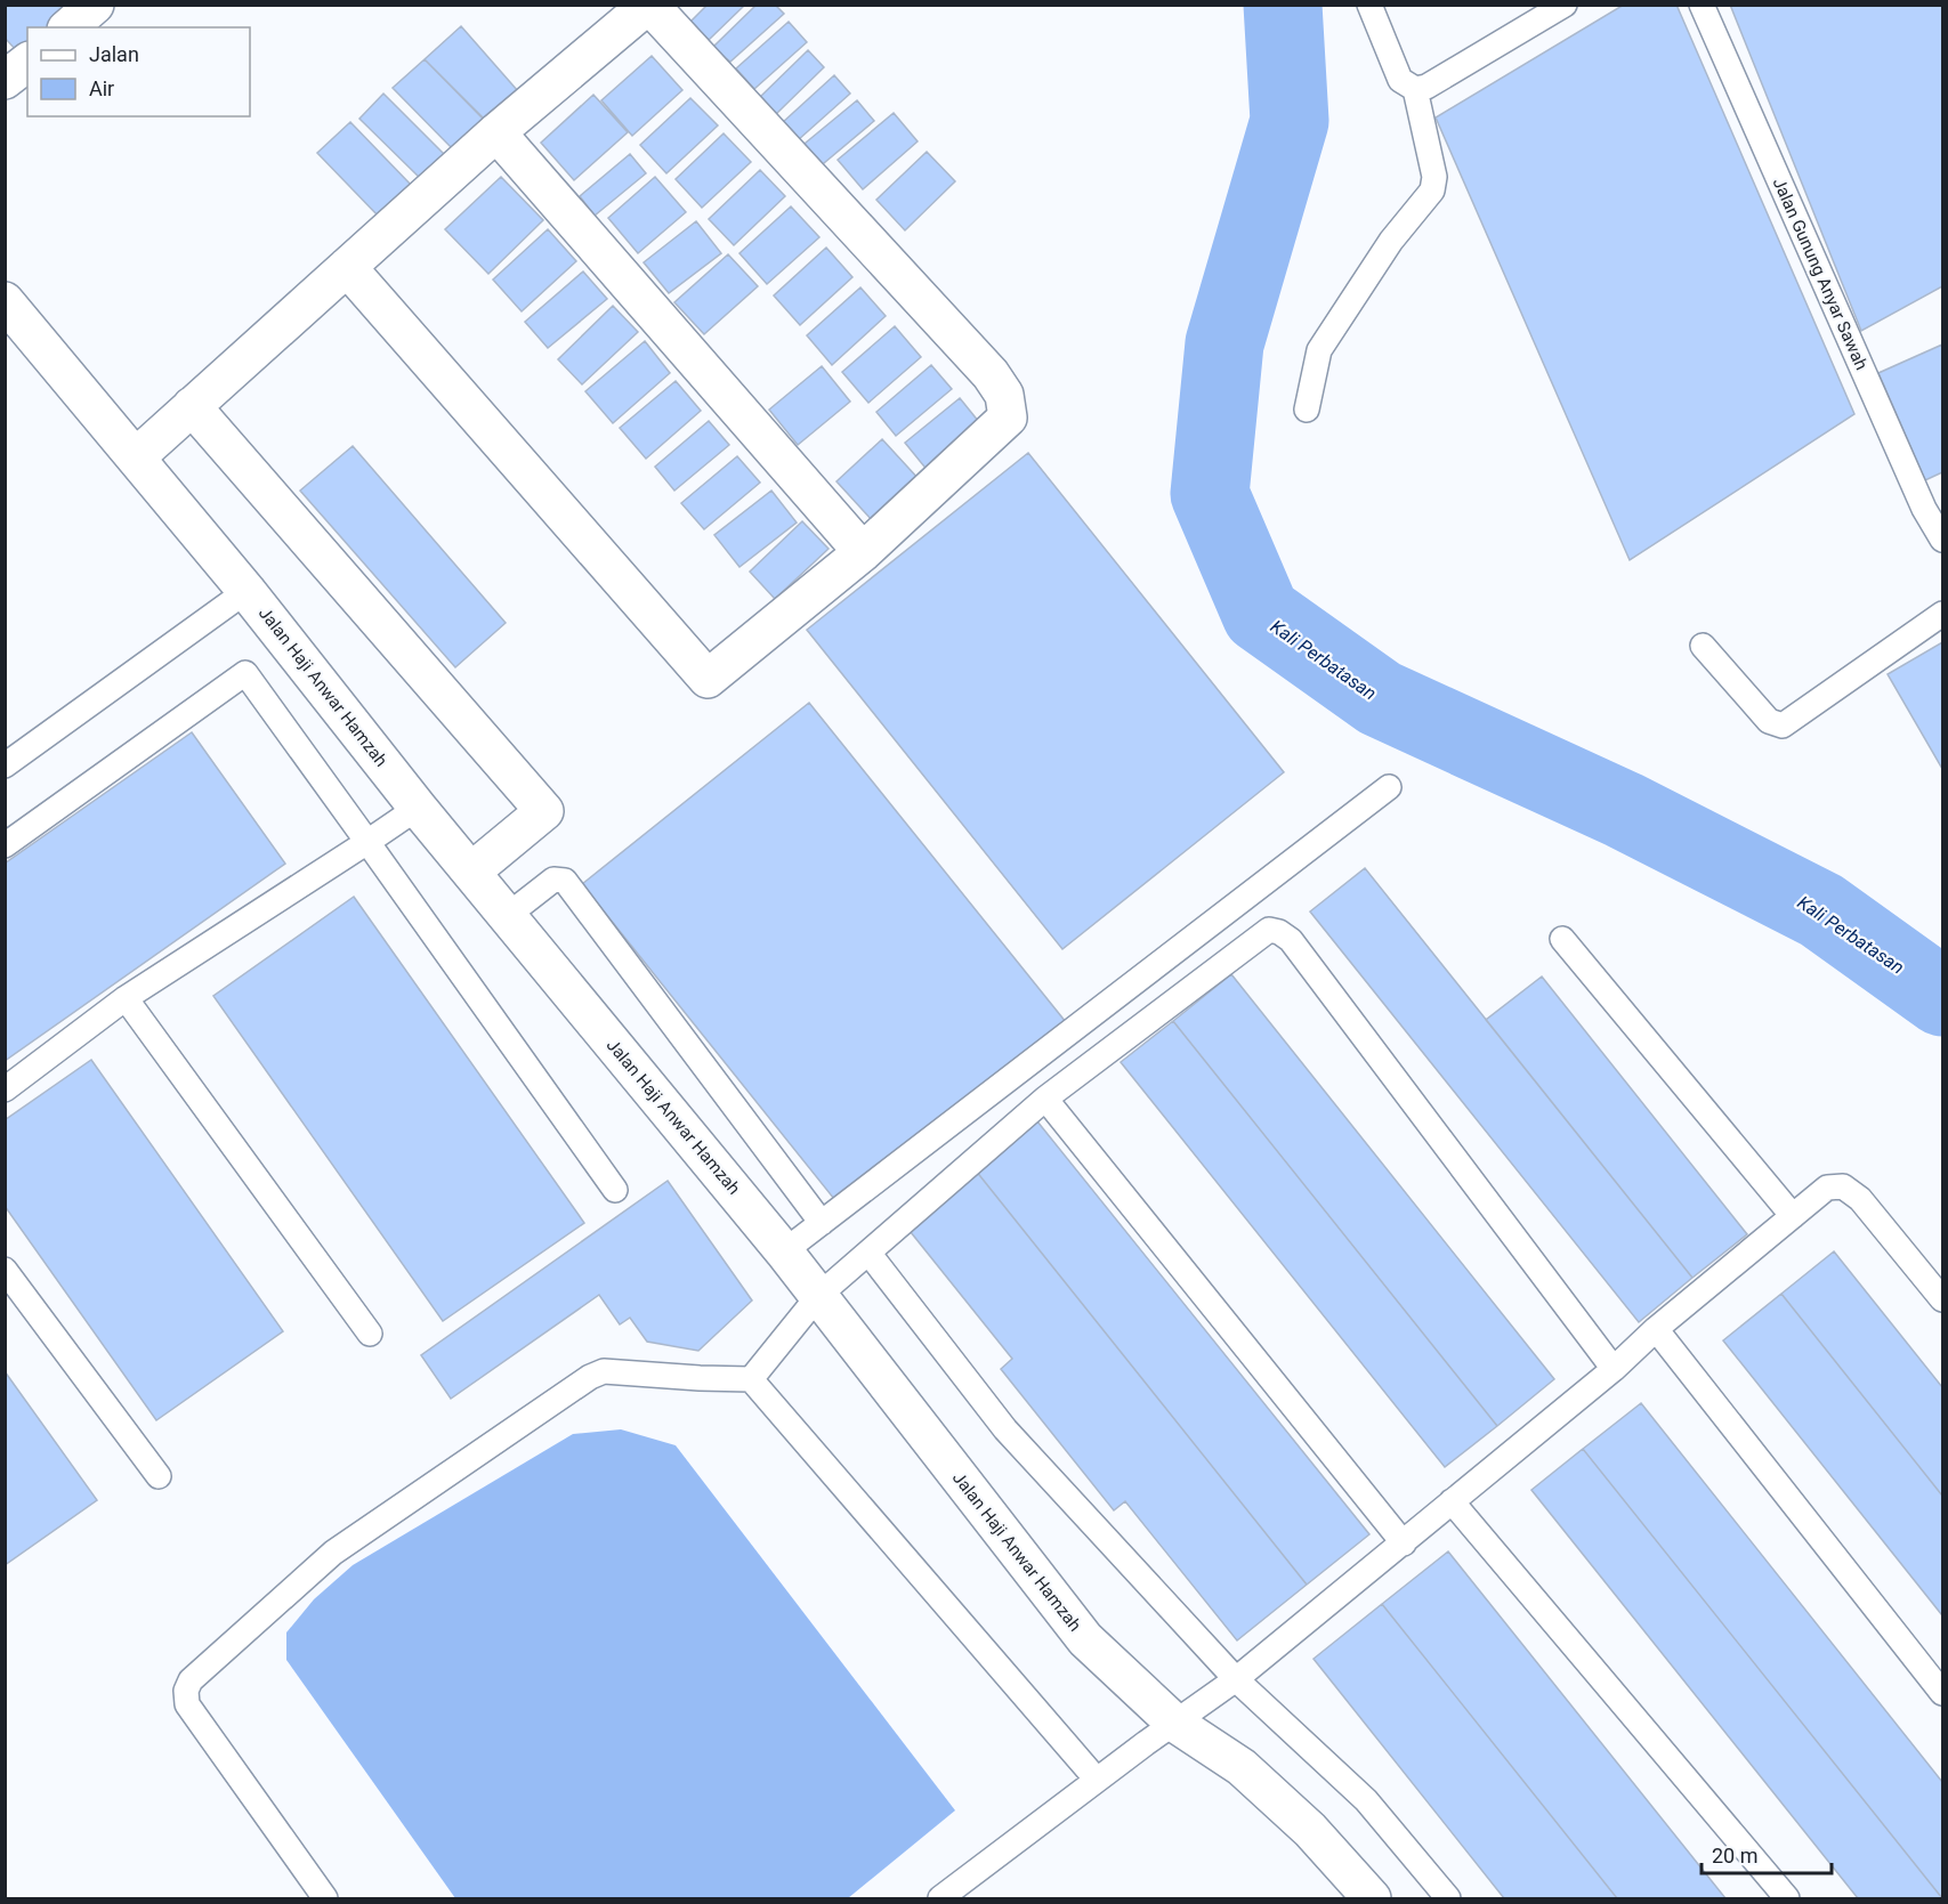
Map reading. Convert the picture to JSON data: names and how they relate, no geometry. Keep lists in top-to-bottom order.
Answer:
{
  "streets": {
    "street": ["Jalan Haji Anwar Hamzah"],
    "lane": ["Jalan Gunung Anyar Sawah"]
  },
  "water": ["Kali Perbatasan"],
  "legend": ["Jalan", "Air"],
  "scale_bar": "20 m"
}
